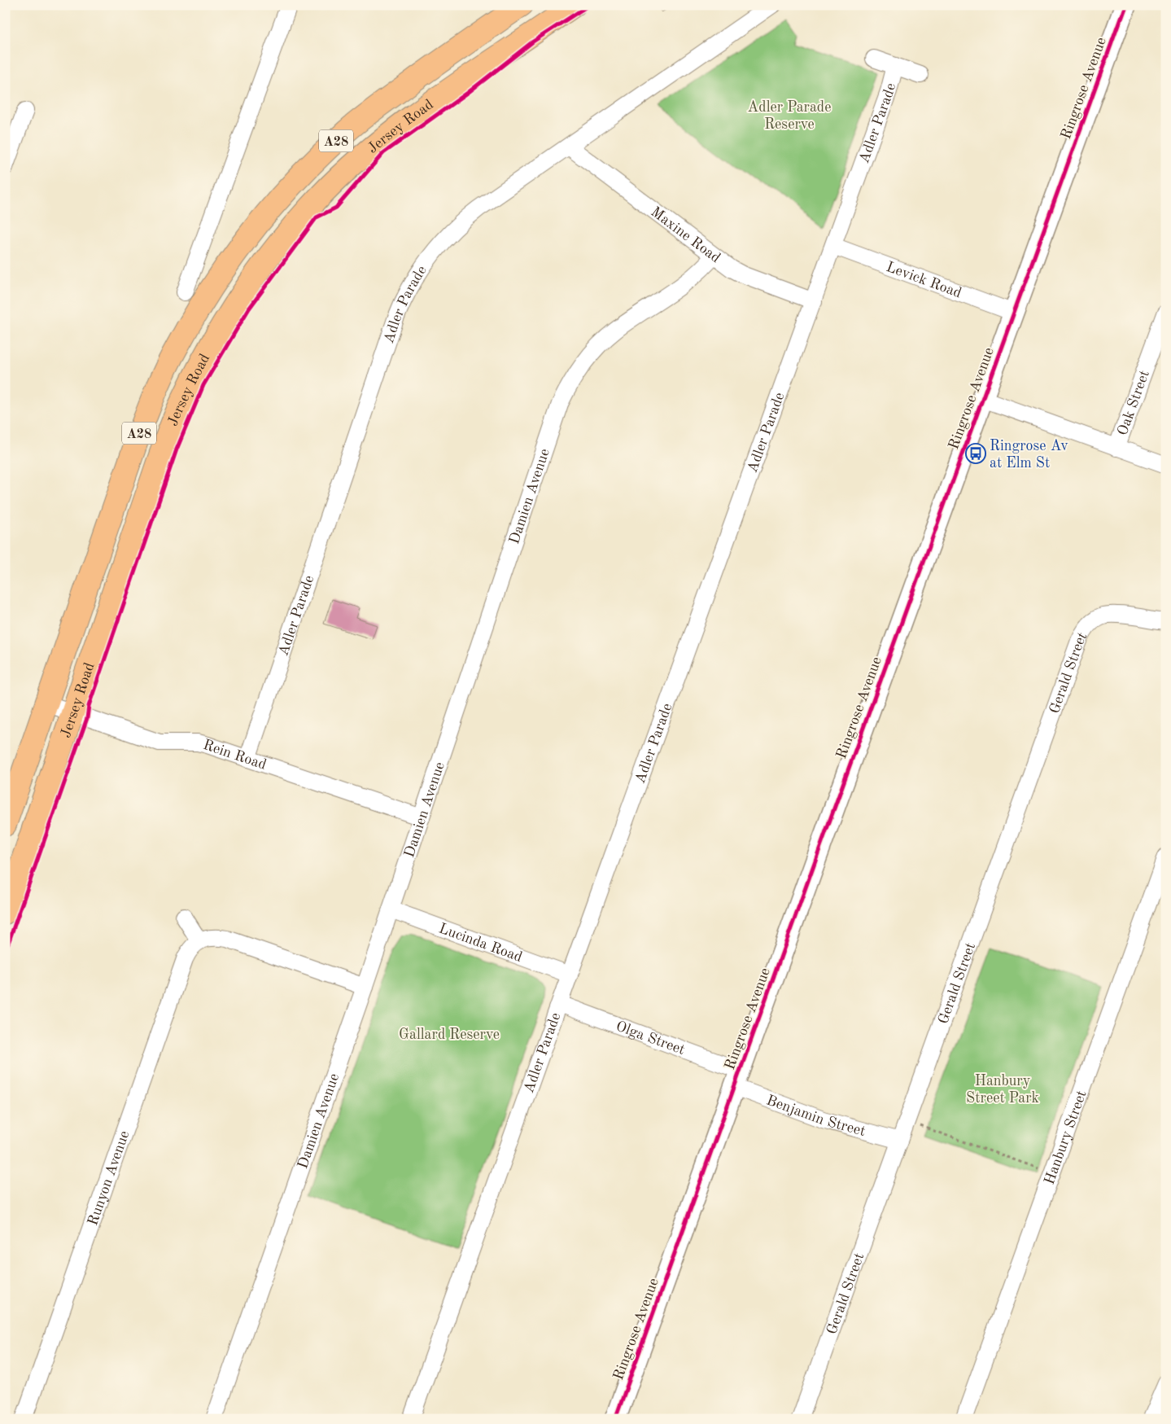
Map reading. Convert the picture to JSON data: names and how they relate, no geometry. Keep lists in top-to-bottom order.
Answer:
{
  "streets": {
    "highway": ["Jersey Road", "A28"],
    "street": [
      "Ringrose Avenue",
      "Adler Parade",
      "Maxine Road",
      "Levick Road",
      "Oak Street",
      "Damien Avenue",
      "Gerald Street",
      "Rein Road",
      "Lucinda Road",
      "Olga Street",
      "Benjamin Street",
      "Hanbury Street",
      "Runyon Avenue"
    ]
  },
  "crossings": [
    ["Ringrose Avenue", "Levick Road"],
    ["Ringrose Avenue", "Olga Street"],
    ["Ringrose Avenue", "Benjamin Street"],
    ["Adler Parade", "Maxine Road"],
    ["Adler Parade", "Levick Road"],
    ["Adler Parade", "Rein Road"],
    ["Adler Parade", "Lucinda Road"],
    ["Adler Parade", "Olga Street"],
    ["Jersey Road", "Rein Road"],
    ["Maxine Road", "Damien Avenue"],
    ["Damien Avenue", "Rein Road"],
    ["Damien Avenue", "Lucinda Road"],
    ["Gerald Street", "Benjamin Street"],
    ["Olga Street", "Benjamin Street"]
  ],
  "parks": ["Adler Parade Reserve", "Gallard Reserve", "Hanbury Street Park"],
  "places": {
    "bus stop": ["Ringrose Av at Elm St"]
  }
}
